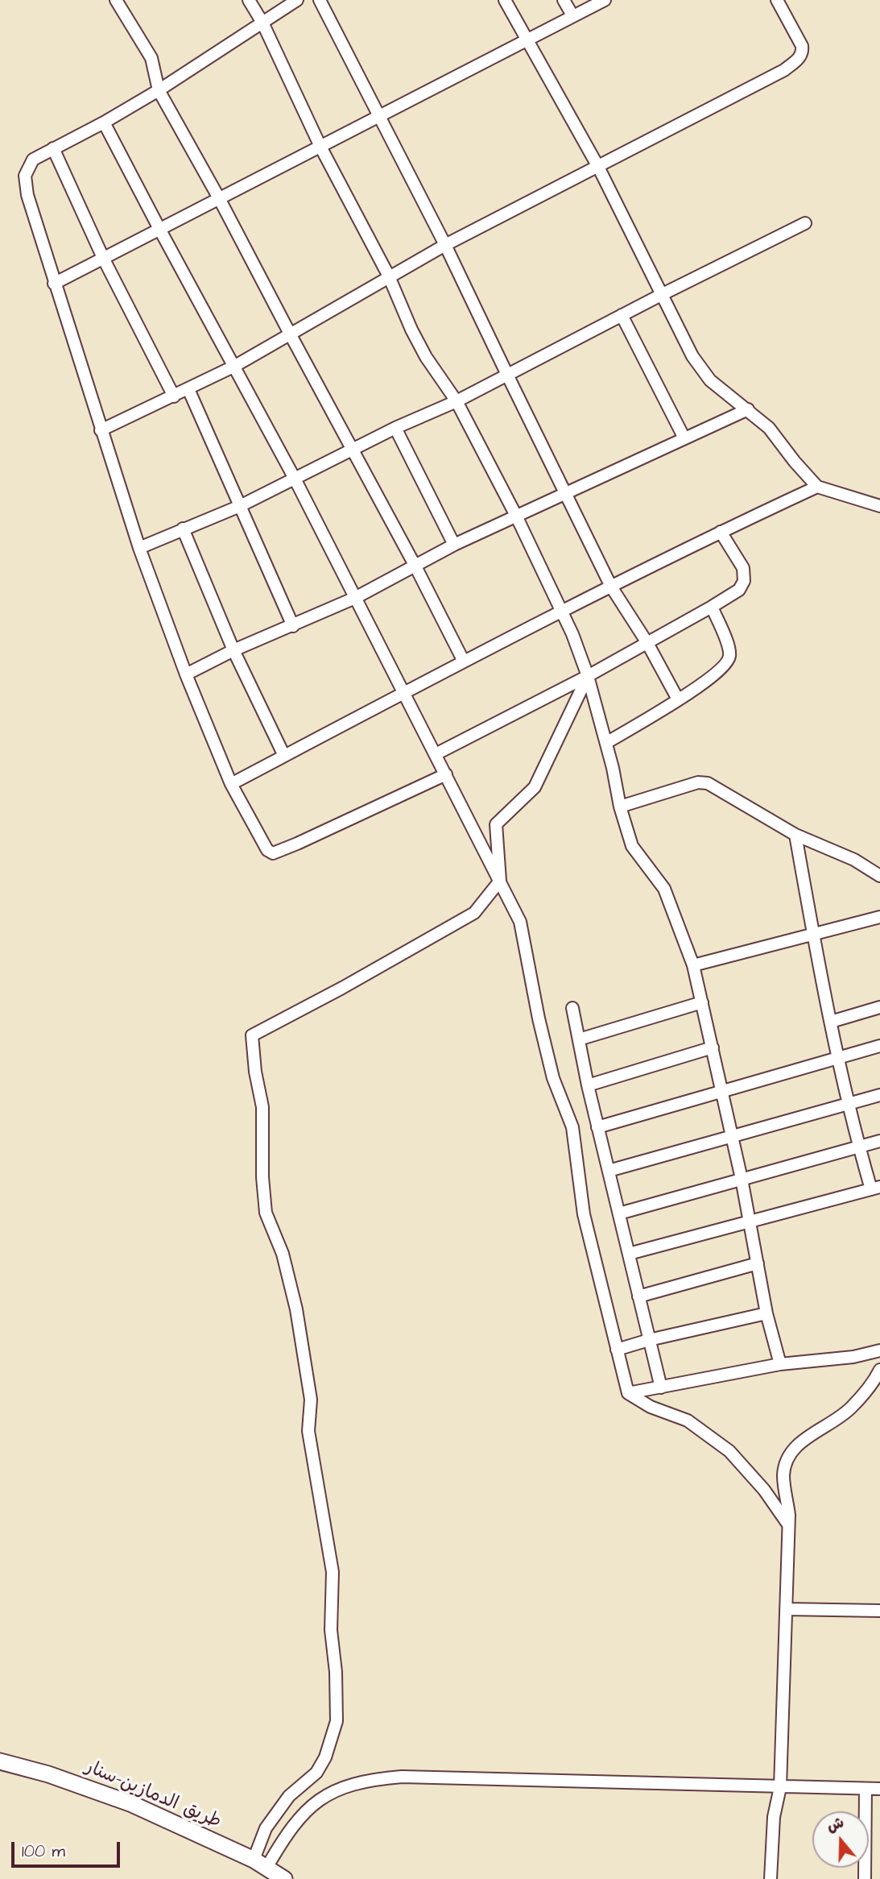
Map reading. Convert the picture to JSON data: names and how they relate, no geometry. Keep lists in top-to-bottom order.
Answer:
{
  "streets": {
    "highway": ["طريق الدمازين-سنار"]
  },
  "scale_bar": "100 m",
  "north": "top"
}
